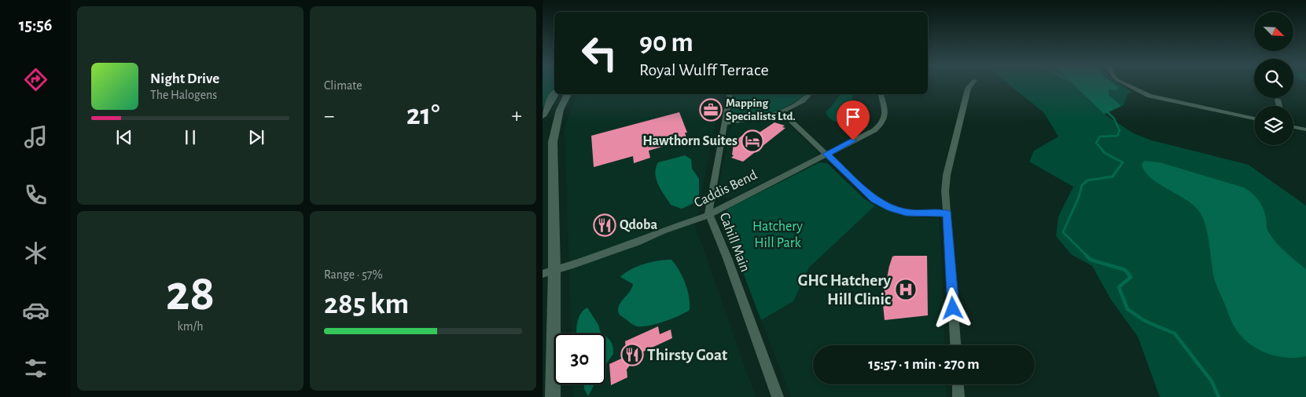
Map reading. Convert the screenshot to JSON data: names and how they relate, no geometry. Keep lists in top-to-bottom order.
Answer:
{
  "streets": {
    "street": ["Caddis Bend", "Cahill Main"]
  },
  "crossings": [
    ["Caddis Bend", "Cahill Main"]
  ],
  "parks": ["Hatchery Hill Park"],
  "places": {
    "office": ["Mapping Specialists Ltd."],
    "hotel": ["Hawthorn Suites"],
    "restaurant": ["Qdoba", "Thirsty Goat"],
    "hospital": ["GHC Hatchery Hill Clinic"]
  },
  "north": "bottom right",
  "page": {
    "tabs": "15:56",
    "tile": [
      "Climate",
      ["28", "km/h"],
      ["Range · 57%", "285 km"]
    ],
    "turn": ["90 m", "Royal Wulff Terrace"],
    "song": ["Night Drive", "The Halogens"],
    "heat": ["−", "21°", "+"],
    "limit": "30",
    "trip": "15:57 · 1 min · 270 m"
  }
}
